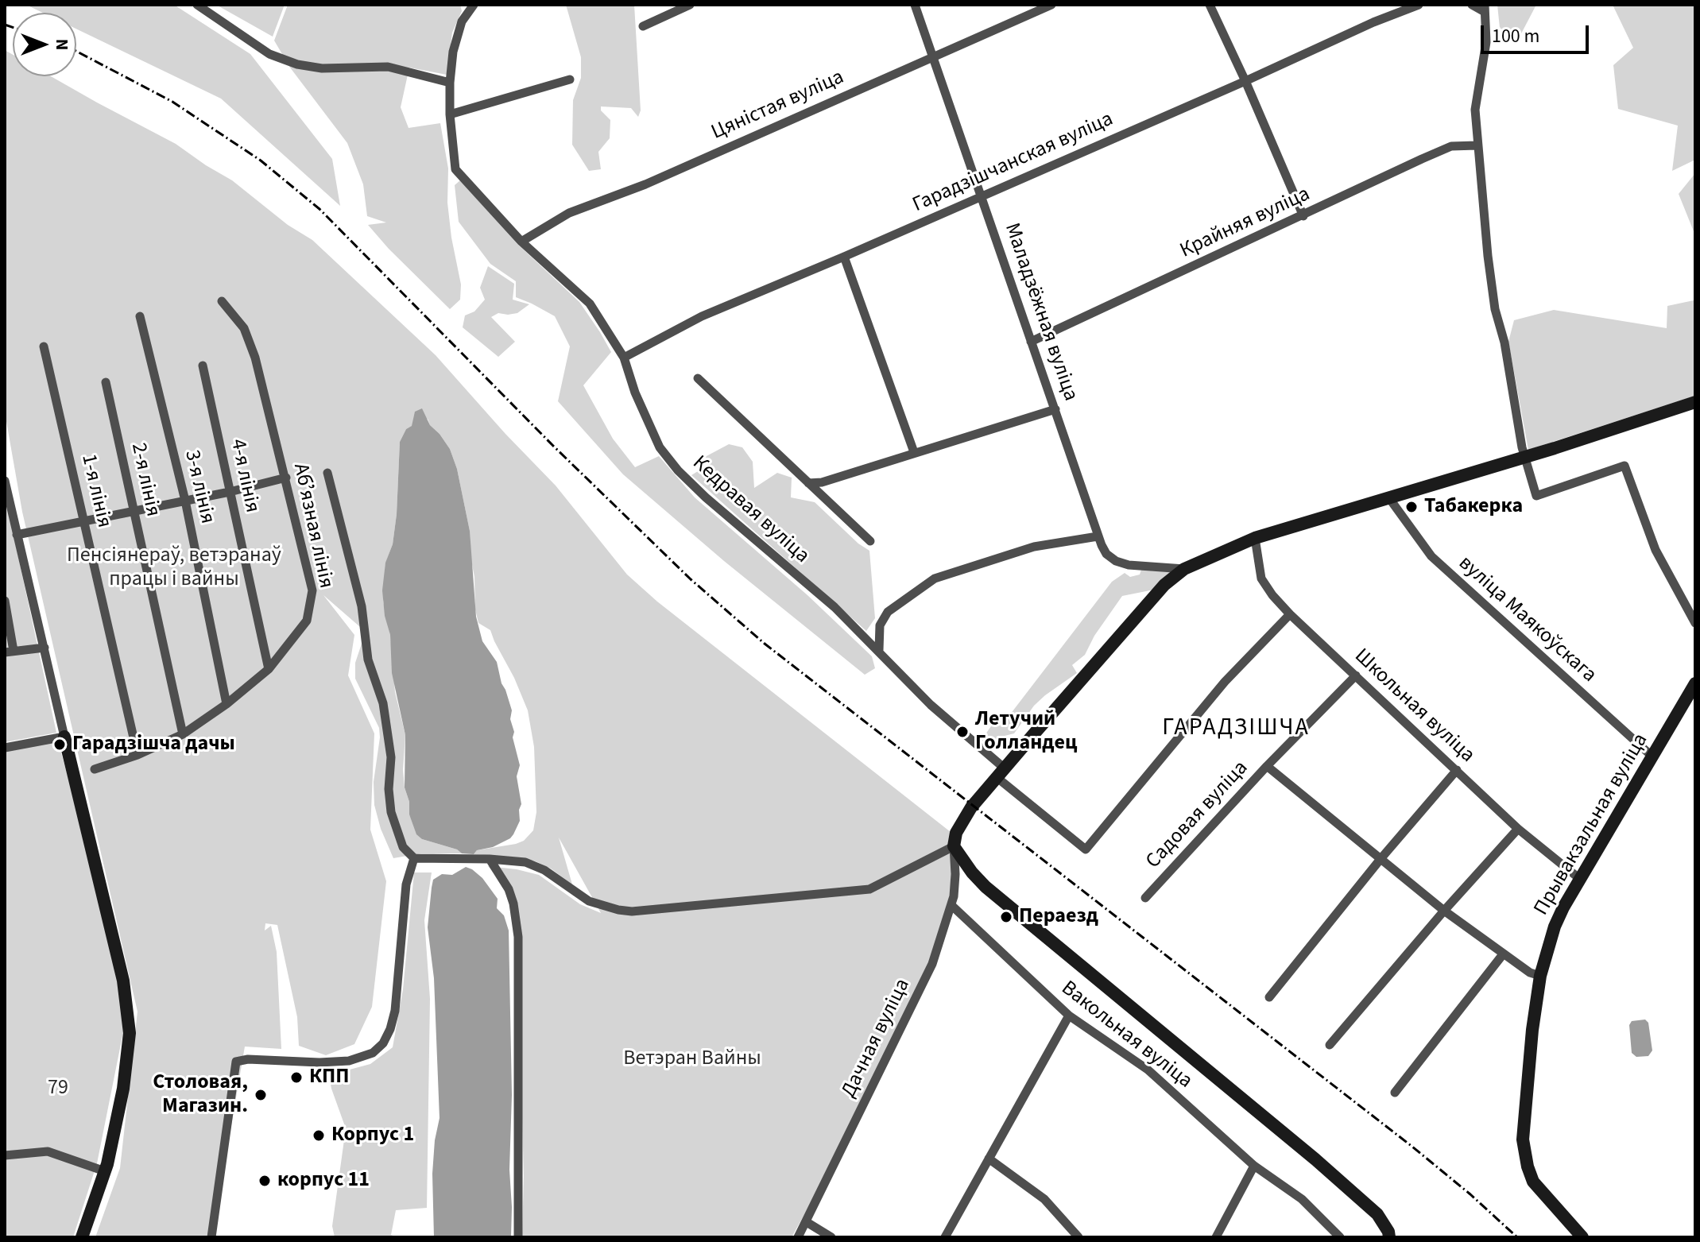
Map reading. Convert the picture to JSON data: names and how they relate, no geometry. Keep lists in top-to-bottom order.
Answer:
{
  "streets": {
    "main road": ["Прывакзальная вуліца"],
    "street": [
      "Цяністая вуліца",
      "Гарадзішчанская вуліца",
      "Крайняя вуліца",
      "Маладзёжная вуліца",
      "4-я лінія",
      "2-я лінія",
      "3-я лінія",
      "1-я лінія",
      "Кедравая вуліца",
      "Абʼязная лінія",
      "вуліца Маякоўскага",
      "Школьная вуліца",
      "Садовая вуліца",
      "Вакольная вуліца",
      "Дачная вуліца"
    ]
  },
  "crossings": [
    ["Цяністая вуліца", "Маладзёжная вуліца"],
    ["Цяністая вуліца", "Кедравая вуліца"],
    ["Гарадзішчанская вуліца", "Маладзёжная вуліца"],
    ["Гарадзішчанская вуліца", "Кедравая вуліца"],
    ["Крайняя вуліца", "Маладзёжная вуліца"],
    ["4-я лінія", "Абʼязная лінія"],
    ["2-я лінія", "Абʼязная лінія"],
    ["3-я лінія", "Абʼязная лінія"],
    ["1-я лінія", "Абʼязная лінія"],
    ["Кедравая вуліца", "Школьная вуліца"],
    ["вуліца Маякоўскага", "Прывакзальная вуліца"],
    ["Школьная вуліца", "Садовая вуліца"],
    ["Школьная вуліца", "Прывакзальная вуліца"],
    ["Вакольная вуліца", "Дачная вуліца"]
  ],
  "districts": ["ГАРАДЗІШЧА"],
  "parks": ["Пенсіянераў, ветэранаў працы і вайны", "Ветэран Вайны", "79"],
  "places": [
    "Табакерка",
    "Летучий Голландец",
    "Гарадзішча дачы",
    "Пераезд",
    "КПП",
    "Столовая, Магазин.",
    "Корпус 1",
    "корпус 11"
  ],
  "scale_bar": "100 m",
  "north": "right"
}
